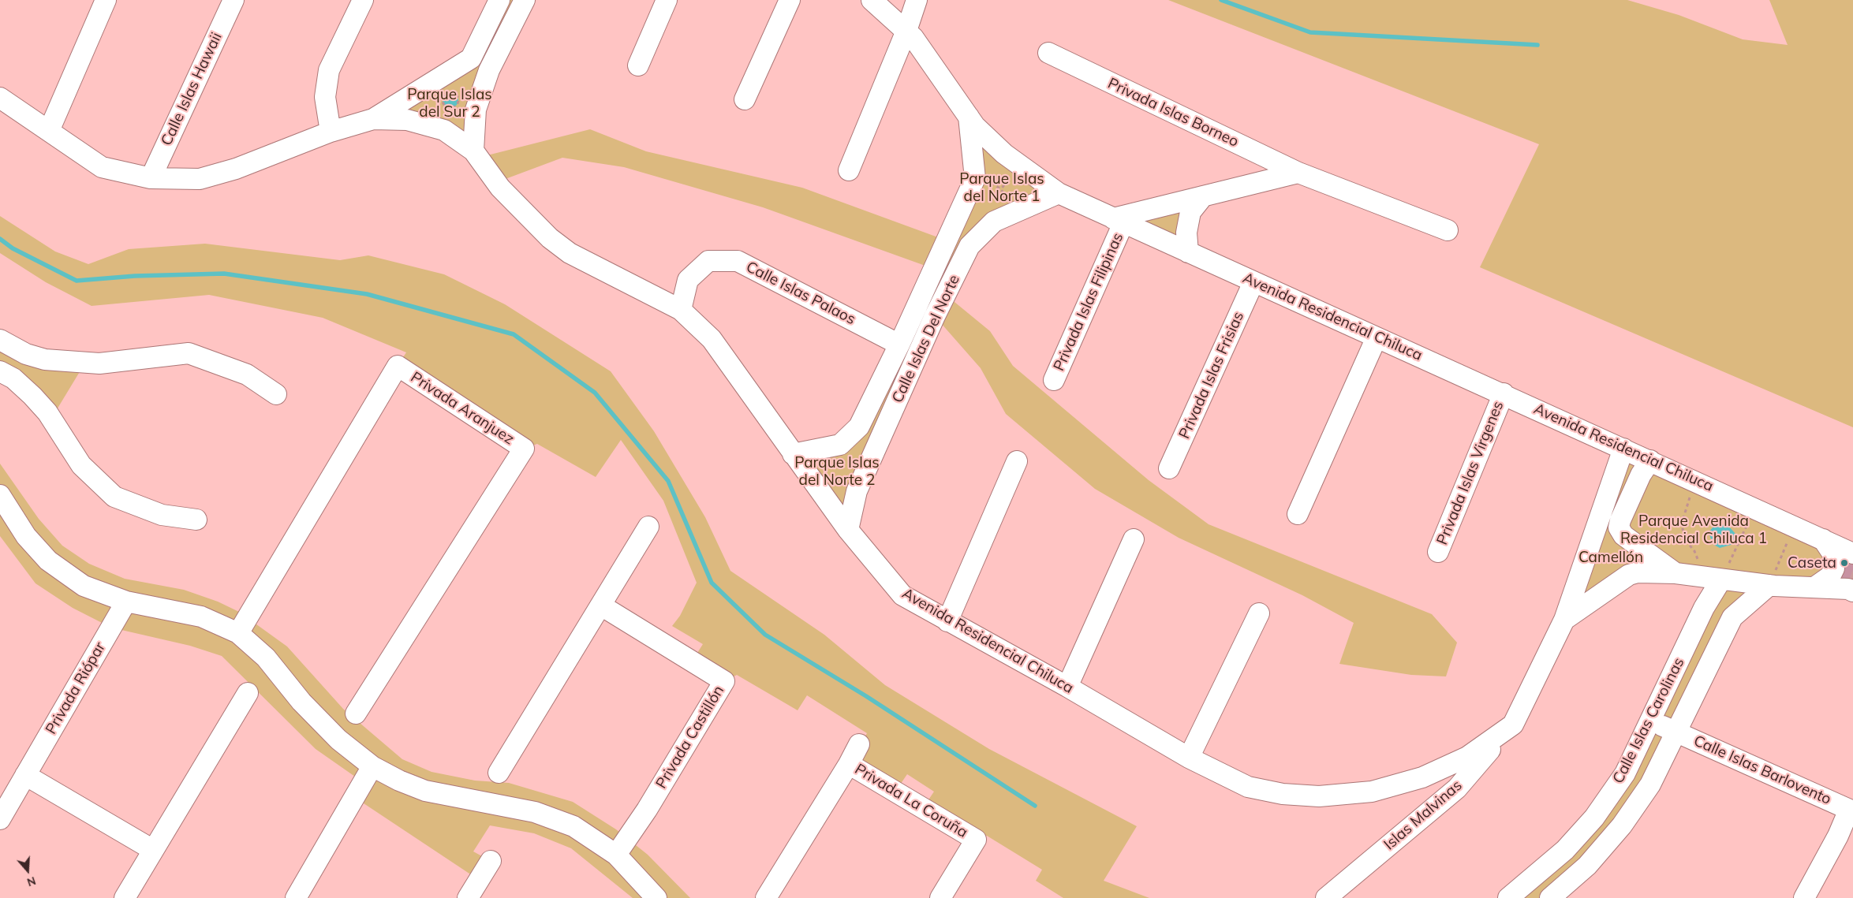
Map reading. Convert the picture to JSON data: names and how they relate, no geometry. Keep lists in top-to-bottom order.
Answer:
{
  "streets": {
    "street": [
      "Calle Islas Hawaii",
      "Privada Islas Borneo",
      "Calle Islas Palaos",
      "Privada Islas Filipinas",
      "Avenida Residencial Chiluca",
      "Calle Islas Del Norte",
      "Privada Islas Frisias",
      "Privada Aranjuez",
      "Privada Islas Virgenes",
      "Privada Riópar",
      "Calle Islas Carolinas",
      "Privada Castillón",
      "Calle Islas Barlovento",
      "Privada La Coruña",
      "Islas Malvinas"
    ]
  },
  "crossings": [
    ["Calle Islas Hawaii", "Avenida Residencial Chiluca"],
    ["Calle Islas Palaos", "Avenida Residencial Chiluca"],
    ["Calle Islas Palaos", "Calle Islas Del Norte"],
    ["Privada Islas Filipinas", "Avenida Residencial Chiluca"],
    ["Avenida Residencial Chiluca", "Calle Islas Del Norte"],
    ["Avenida Residencial Chiluca", "Privada Islas Frisias"],
    ["Avenida Residencial Chiluca", "Privada Islas Virgenes"],
    ["Avenida Residencial Chiluca", "Calle Islas Carolinas"],
    ["Avenida Residencial Chiluca", "Islas Malvinas"],
    ["Calle Islas Carolinas", "Calle Islas Barlovento"]
  ],
  "parks": [
    "Parque Islas del Sur 2",
    "Parque Islas del Norte 1",
    "Parque Islas del Norte 2",
    "Parque Avenida Residencial Chiluca 1",
    "Camellón"
  ],
  "places": ["Caseta"],
  "north": "bottom"
}
